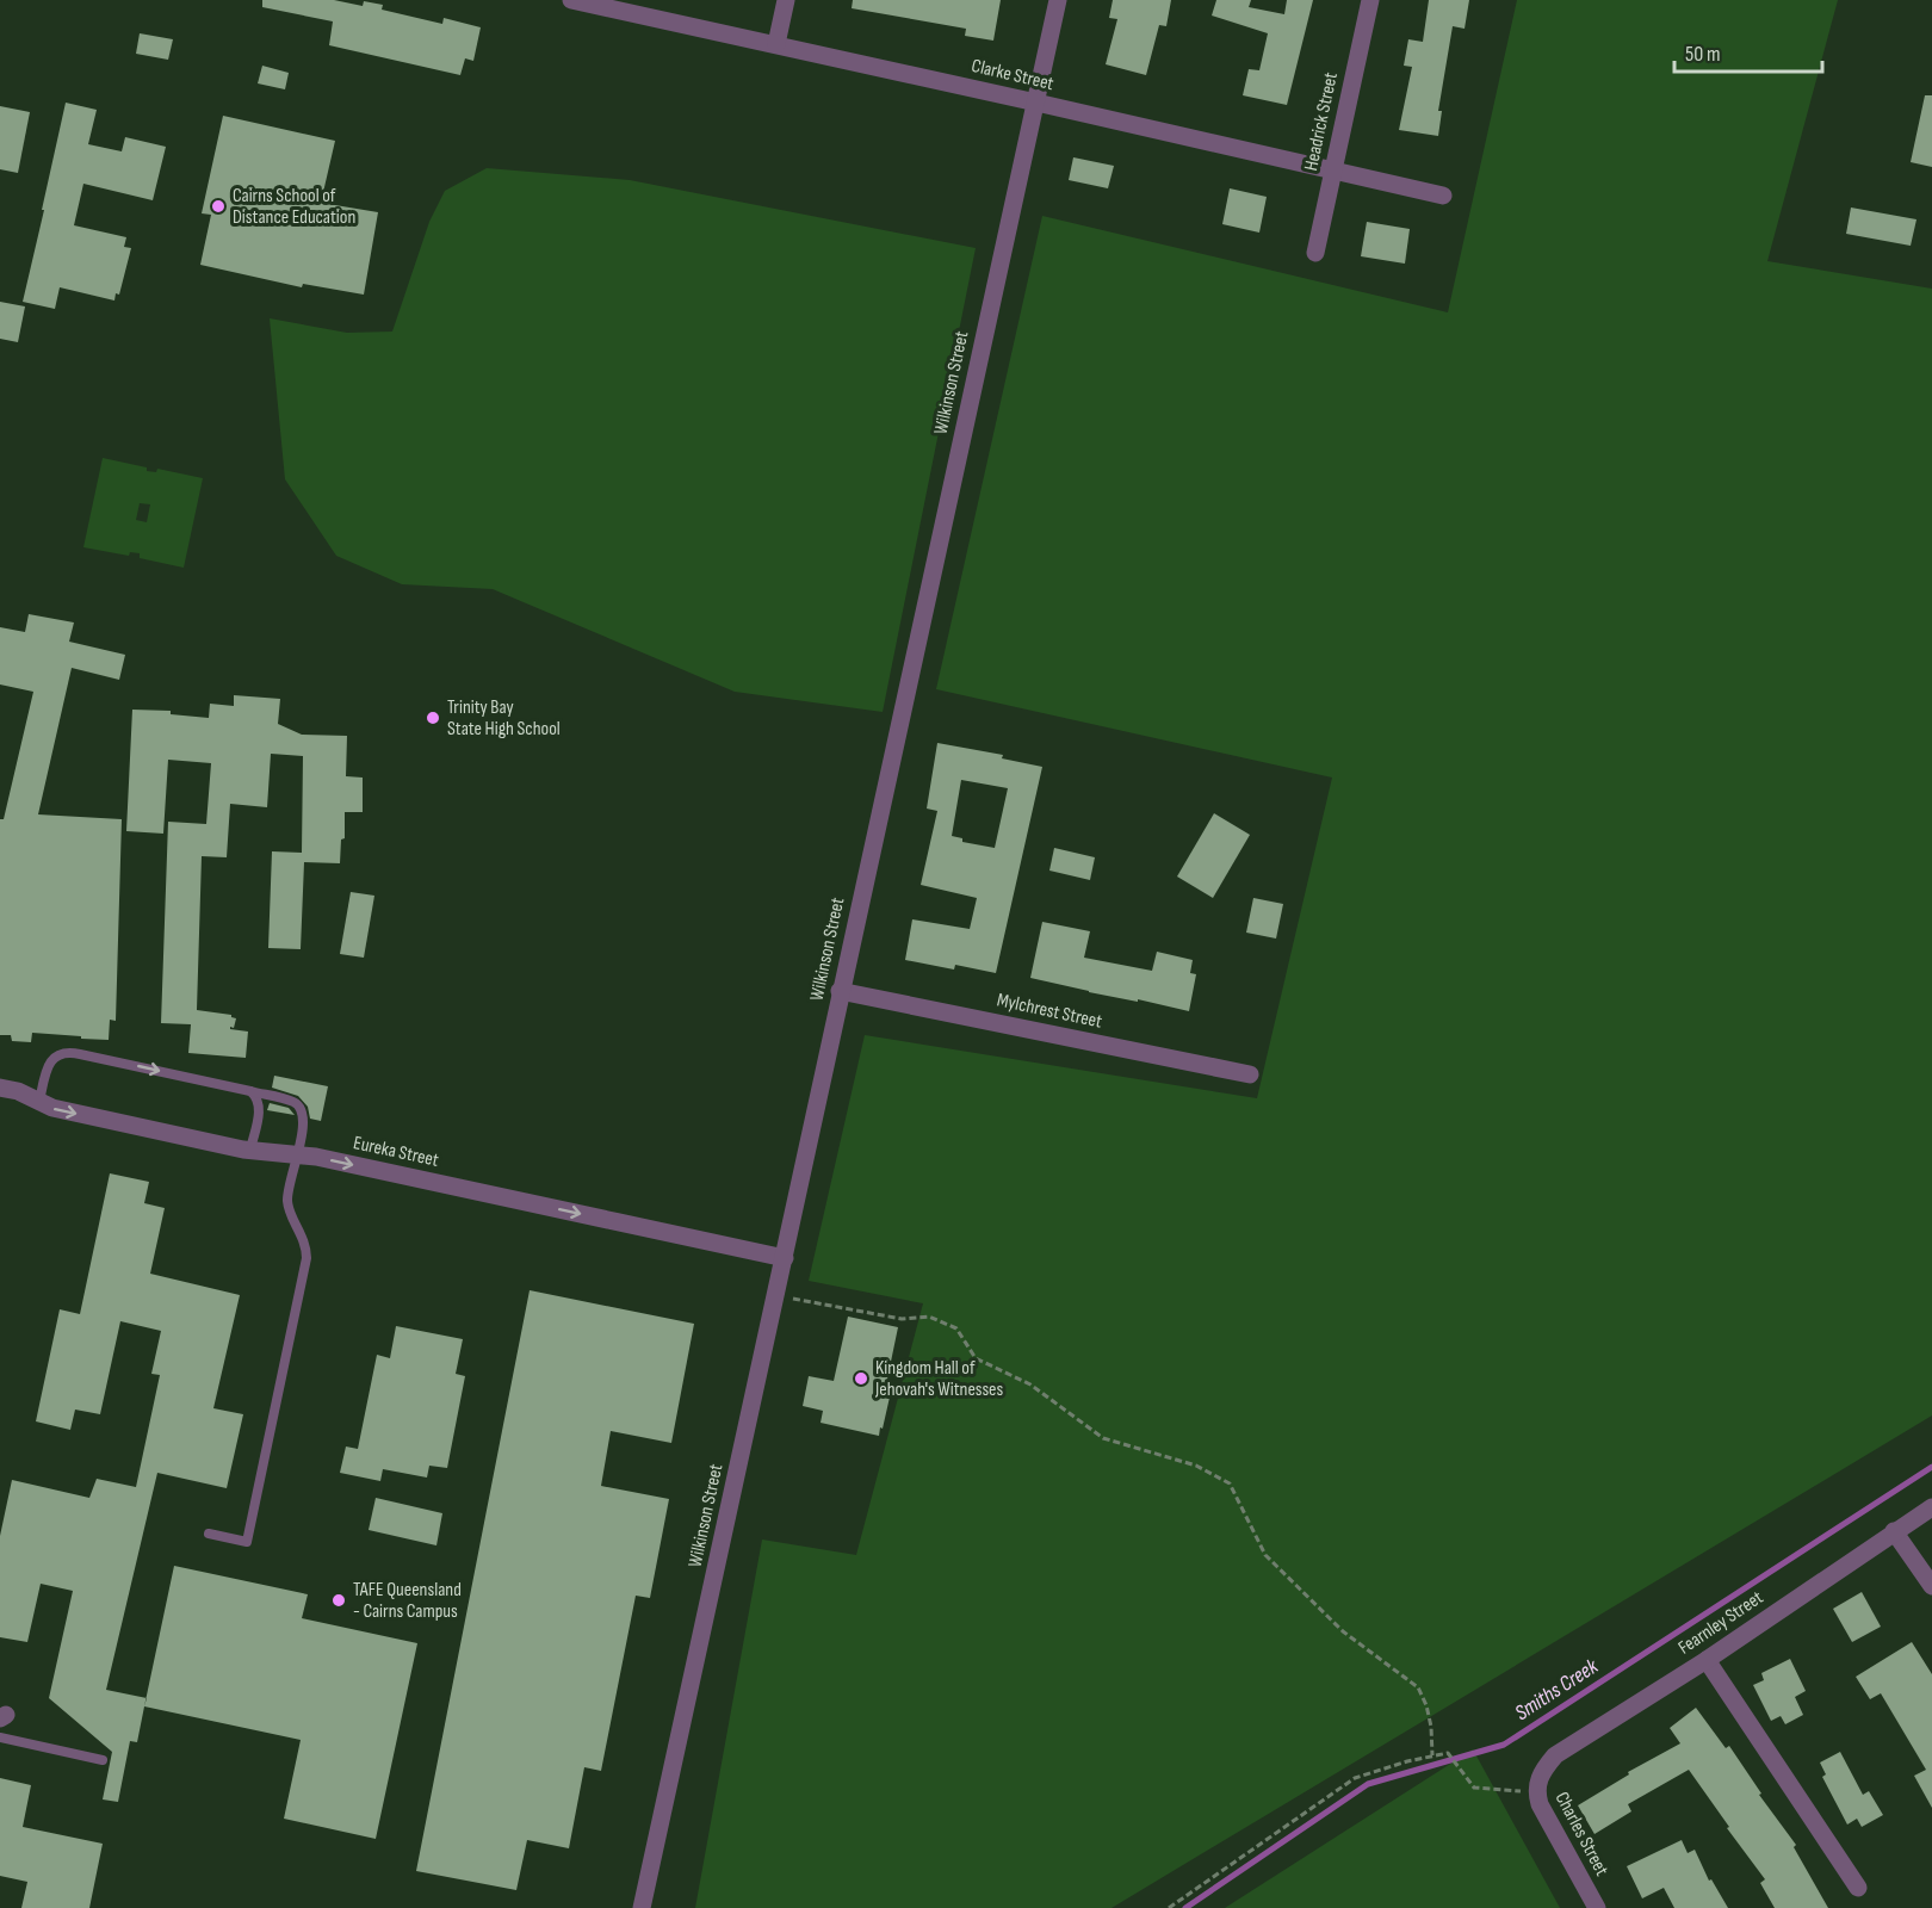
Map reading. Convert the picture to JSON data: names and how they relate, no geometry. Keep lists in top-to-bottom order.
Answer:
{
  "streets": {
    "street": [
      "Clarke Street",
      "Headrick Street",
      "Wilkinson Street",
      "Mylchrest Street",
      "Eureka Street",
      "Fearnley Street",
      "Charles Street"
    ]
  },
  "crossings": [
    ["Clarke Street", "Headrick Street"],
    ["Clarke Street", "Wilkinson Street"],
    ["Wilkinson Street", "Mylchrest Street"],
    ["Wilkinson Street", "Eureka Street"],
    ["Fearnley Street", "Charles Street"]
  ],
  "one_way": ["Eureka Street"],
  "water": ["Smiths Creek"],
  "places": [
    "Cairns School of Distance Education",
    "Trinity Bay State High School",
    "Kingdom Hall of Jehovah's Witnesses",
    "TAFE Queensland - Cairns Campus"
  ],
  "scale_bar": "50 m"
}
